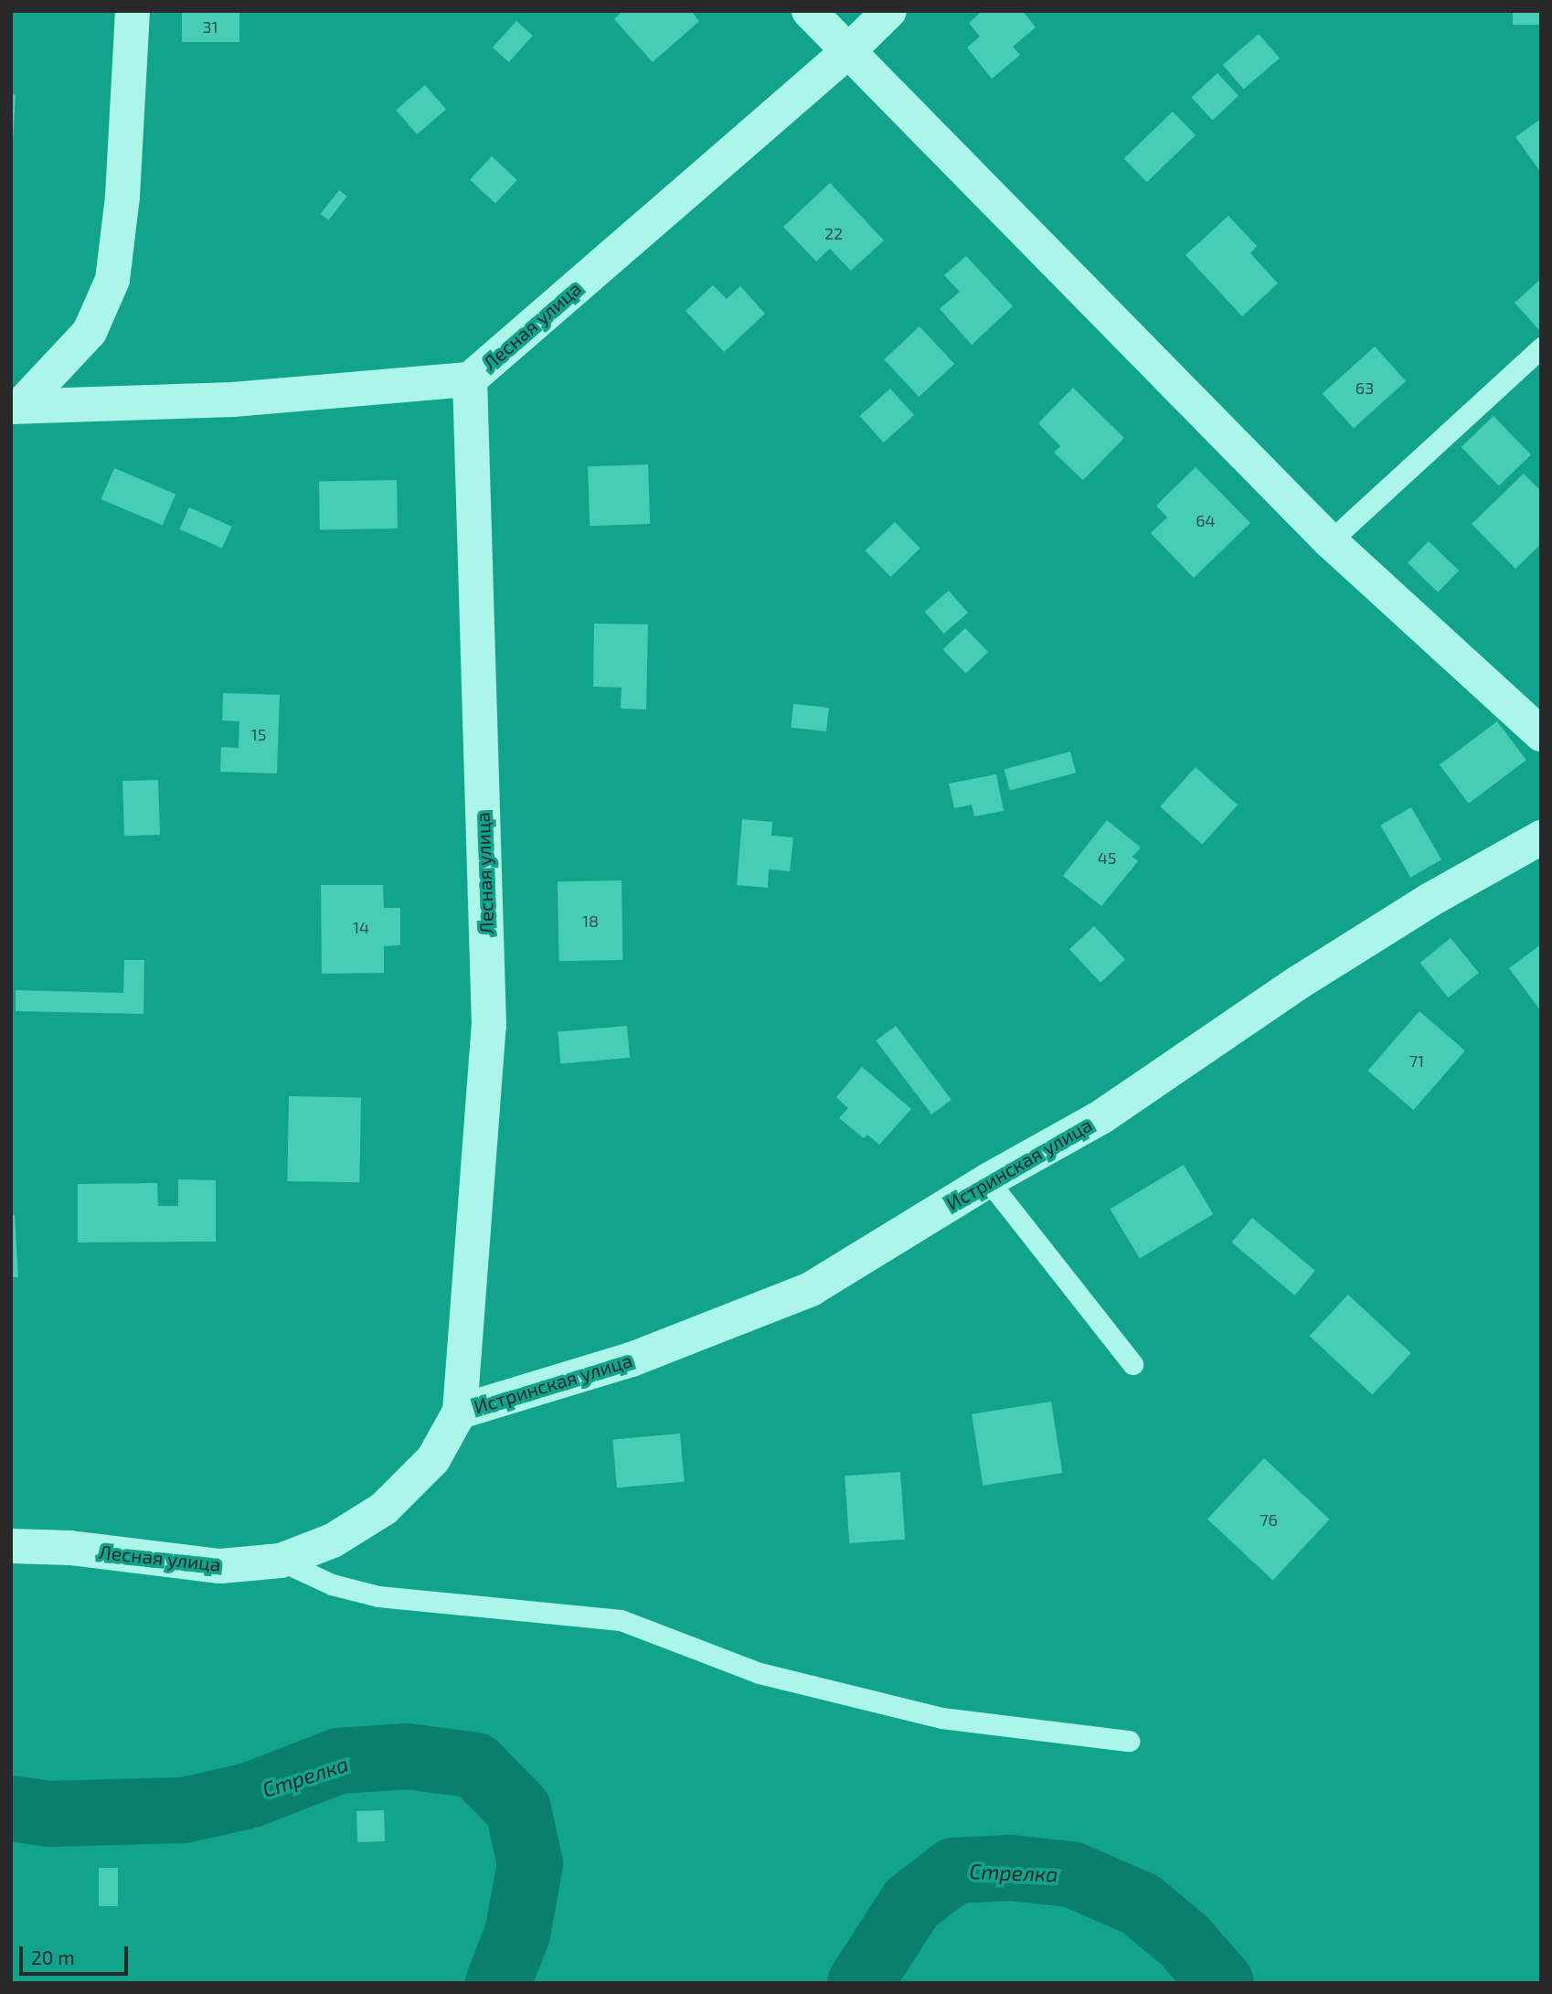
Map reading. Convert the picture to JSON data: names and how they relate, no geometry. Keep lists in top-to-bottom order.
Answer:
{
  "streets": {
    "street": ["Лесная улица", "Истринская улица"]
  },
  "crossings": [
    ["Лесная улица", "Истринская улица"]
  ],
  "water": ["Стрелка"],
  "house_numbers": [
    "31",
    "22",
    "63",
    "64",
    "15",
    "45",
    "18",
    "14",
    "71",
    "76"
  ],
  "scale_bar": "20 m"
}
